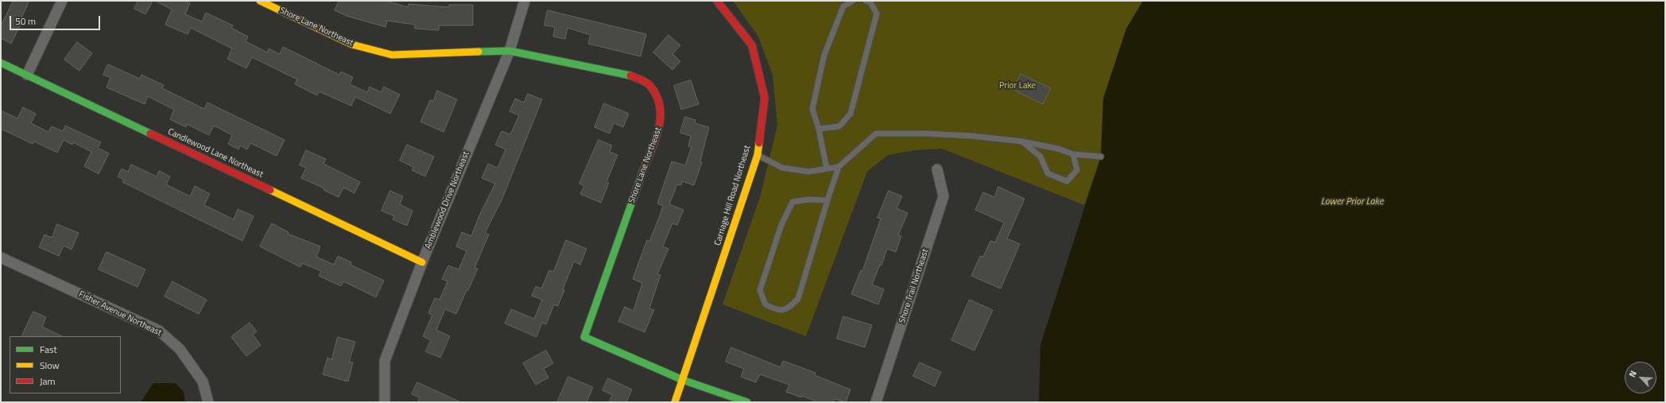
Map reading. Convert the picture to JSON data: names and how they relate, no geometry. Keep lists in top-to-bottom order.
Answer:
{
  "streets": {
    "street": [
      "Shore Lane Northeast",
      "Candlewood Lane Northeast",
      "Carriage Hill Road Northeast",
      "Amblewood Drive Northeast",
      "Shore Trail Northeast",
      "Fisher Avenue Northeast"
    ]
  },
  "crossings": [
    ["Shore Lane Northeast", "Carriage Hill Road Northeast"],
    ["Shore Lane Northeast", "Amblewood Drive Northeast"],
    ["Candlewood Lane Northeast", "Amblewood Drive Northeast"]
  ],
  "water": ["Lower Prior Lake"],
  "parks": ["Prior Lake"],
  "legend": ["Fast", "Slow", "Jam"],
  "scale_bar": "50 m",
  "north": "top left"
}
